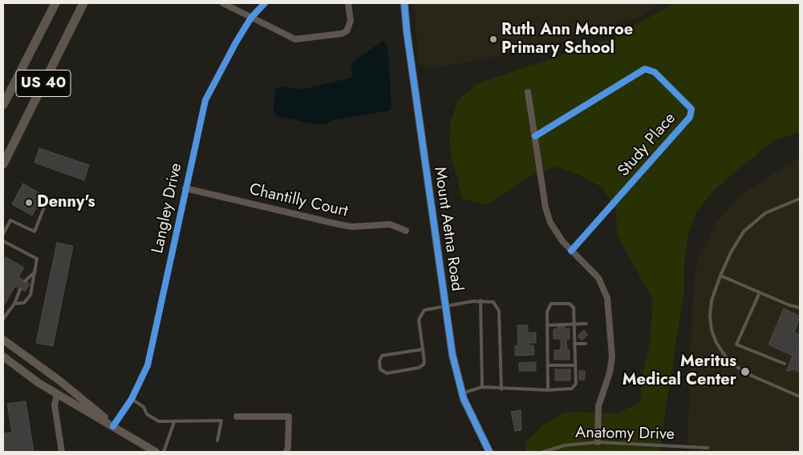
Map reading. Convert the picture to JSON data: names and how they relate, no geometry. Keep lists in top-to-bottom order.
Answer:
{
  "streets": {
    "main road": ["US 40"],
    "street": [
      "Study Place",
      "Chantilly Court",
      "Langley Drive",
      "Mount Aetna Road"
    ],
    "lane": ["Anatomy Drive"]
  },
  "crossings": [
    ["Chantilly Court", "Langley Drive"]
  ],
  "places": ["Ruth Ann Monroe Primary School", "Denny's", "Meritus Medical Center"]
}
